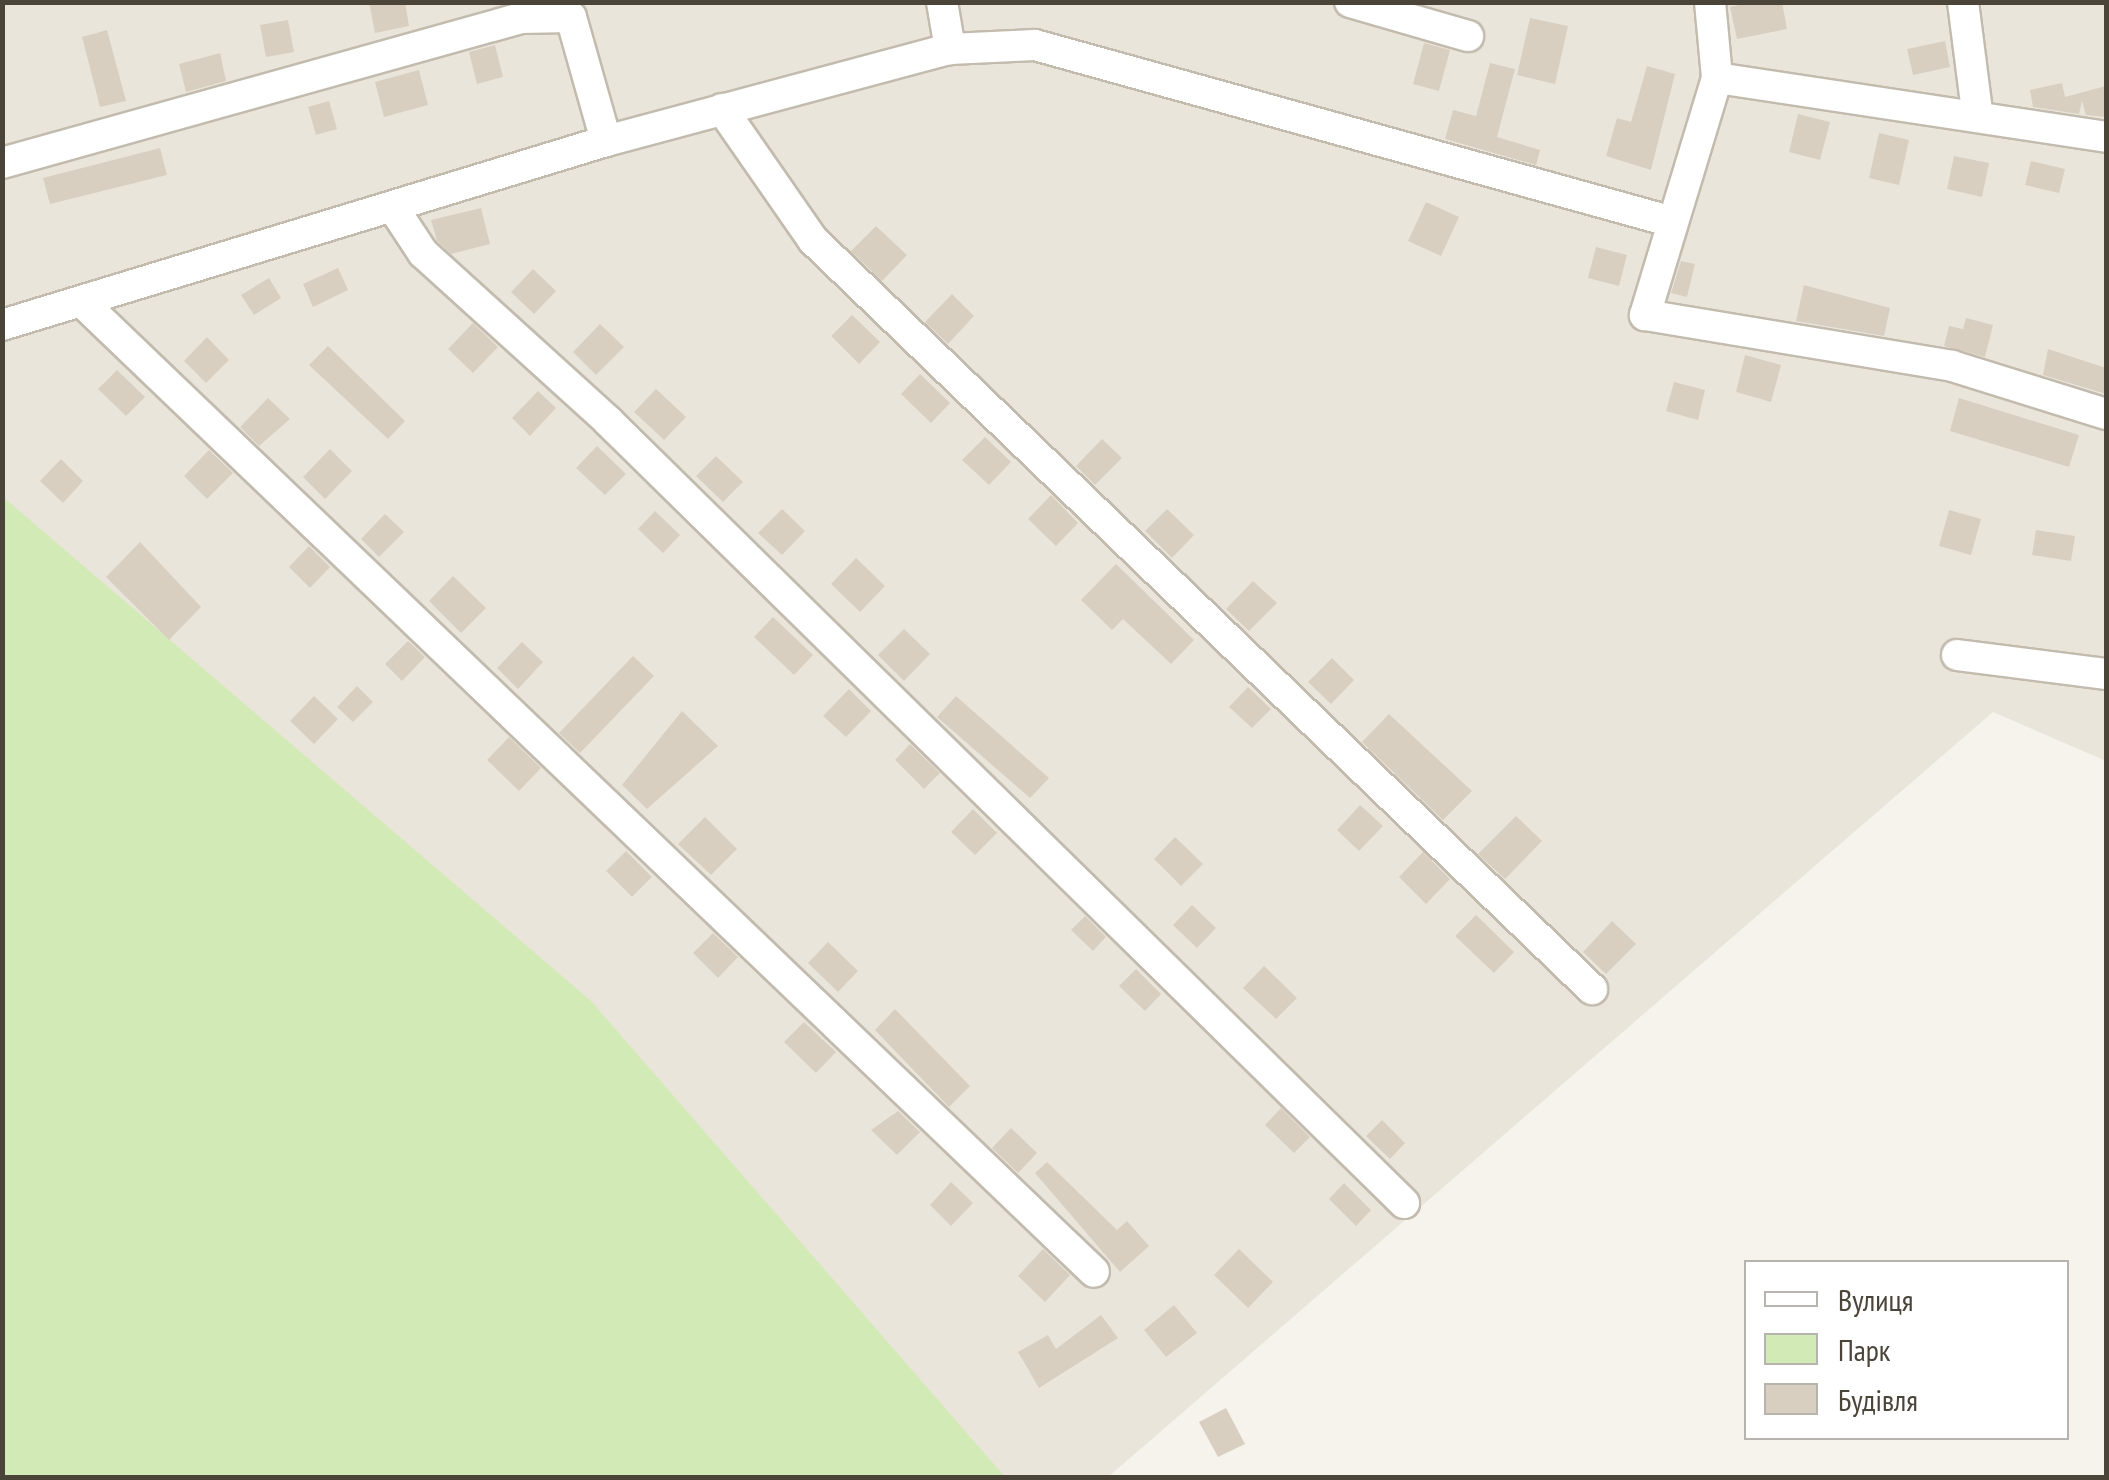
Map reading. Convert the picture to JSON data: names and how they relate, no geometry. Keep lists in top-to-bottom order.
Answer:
{
  "legend": ["Вулиця", "Парк", "Будівля"]
}
